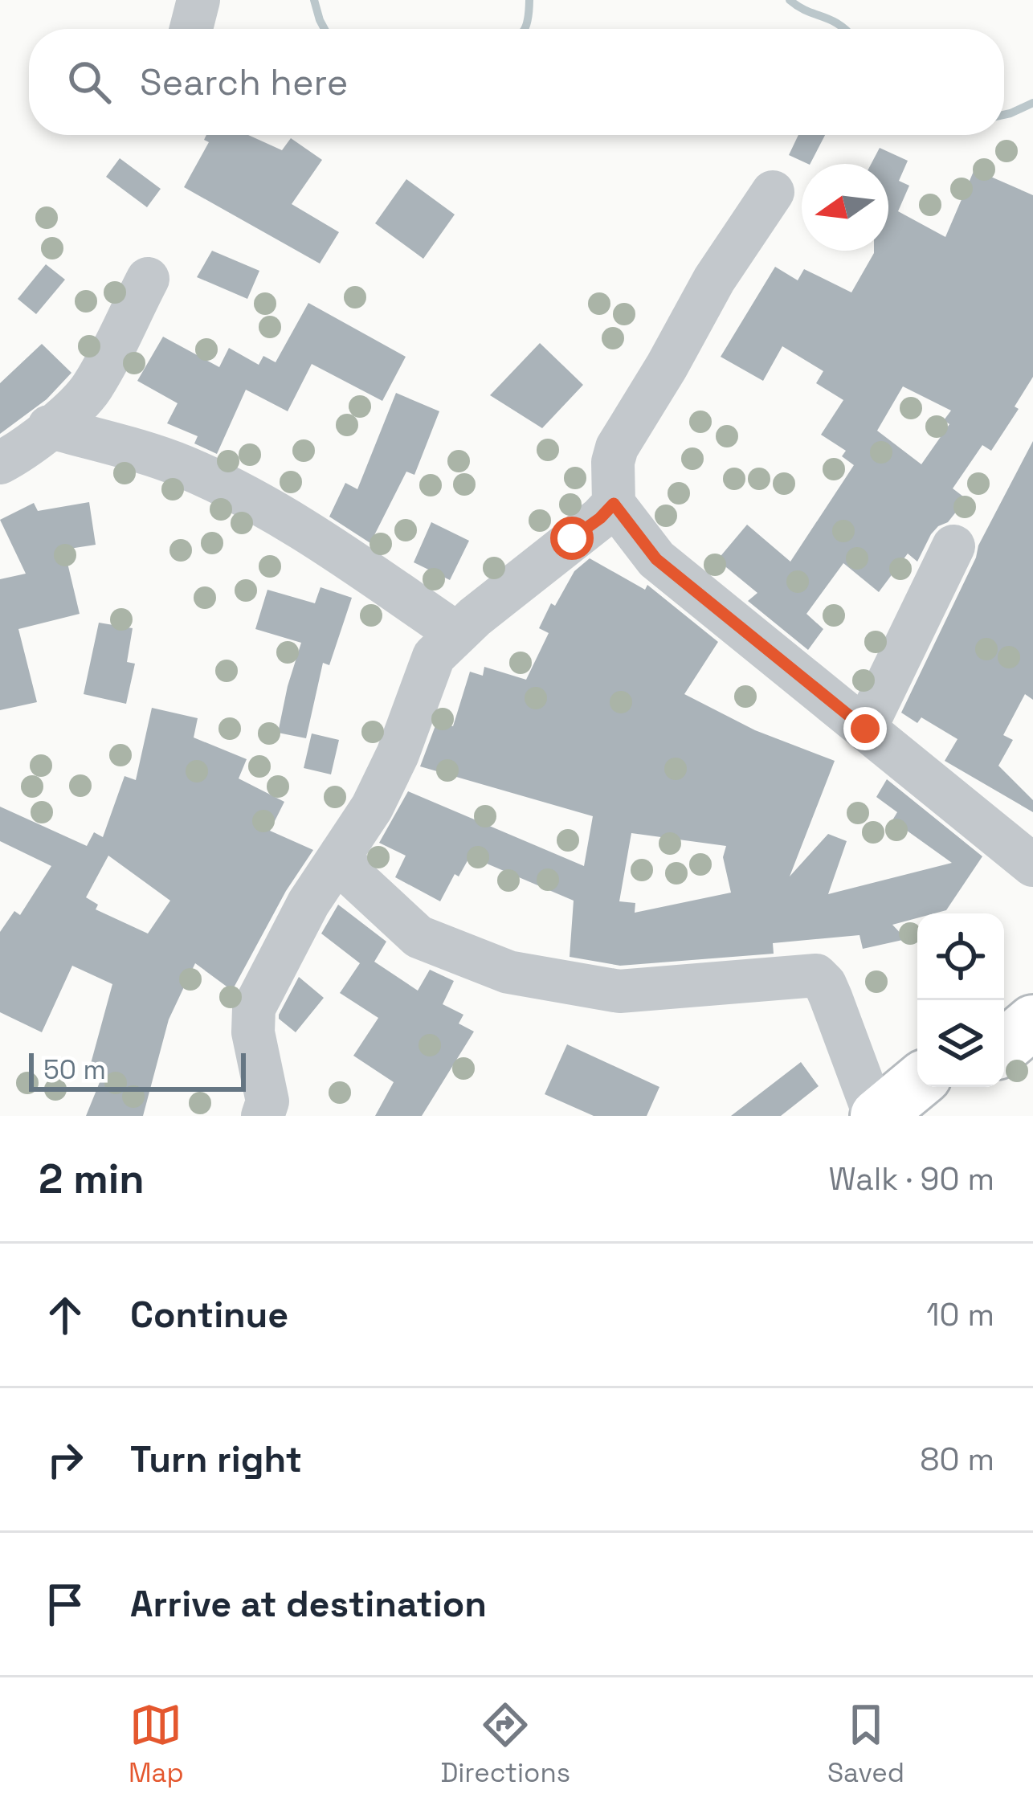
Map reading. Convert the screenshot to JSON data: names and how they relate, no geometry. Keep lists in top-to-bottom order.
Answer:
{
  "scale_bar": "50 m",
  "north": "left",
  "page": {
    "search": "Search here",
    "scale": "50 m",
    "heading": ["2 min", "Walk · 90 m"],
    "list": [
      ["Continue", "10 m"],
      ["Turn right", "80 m"],
      "Arrive at destination"
    ],
    "nav": ["Map", "Directions", "Saved"]
  }
}
